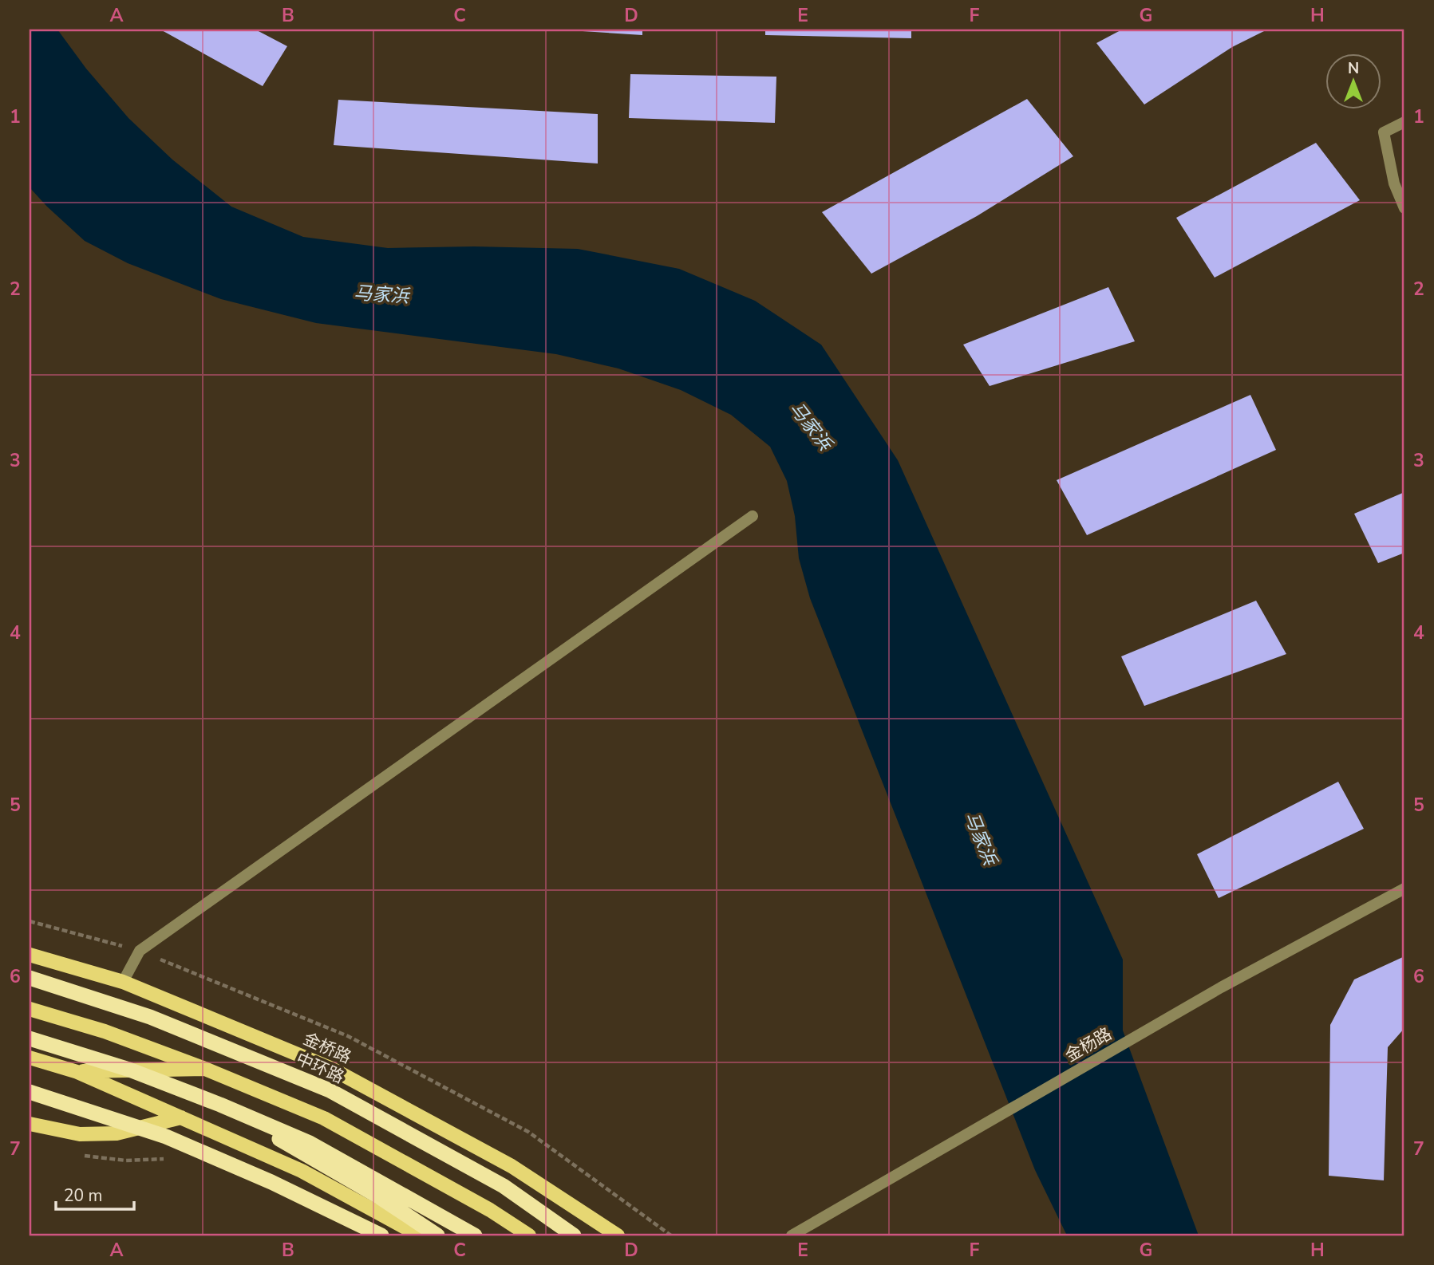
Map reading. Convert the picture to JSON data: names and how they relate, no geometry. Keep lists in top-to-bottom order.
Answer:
{
  "streets": {
    "highway": ["中环路"],
    "main road": ["金桥路"],
    "street": ["金杨路"]
  },
  "water": ["马家浜"],
  "scale_bar": "20 m",
  "north": "top",
  "grid": {
    "columns": [
      "A",
      "B",
      "C",
      "D",
      "E",
      "F",
      "G",
      "H"
    ],
    "rows": [
      "1",
      "2",
      "3",
      "4",
      "5",
      "6",
      "7"
    ]
  }
}
